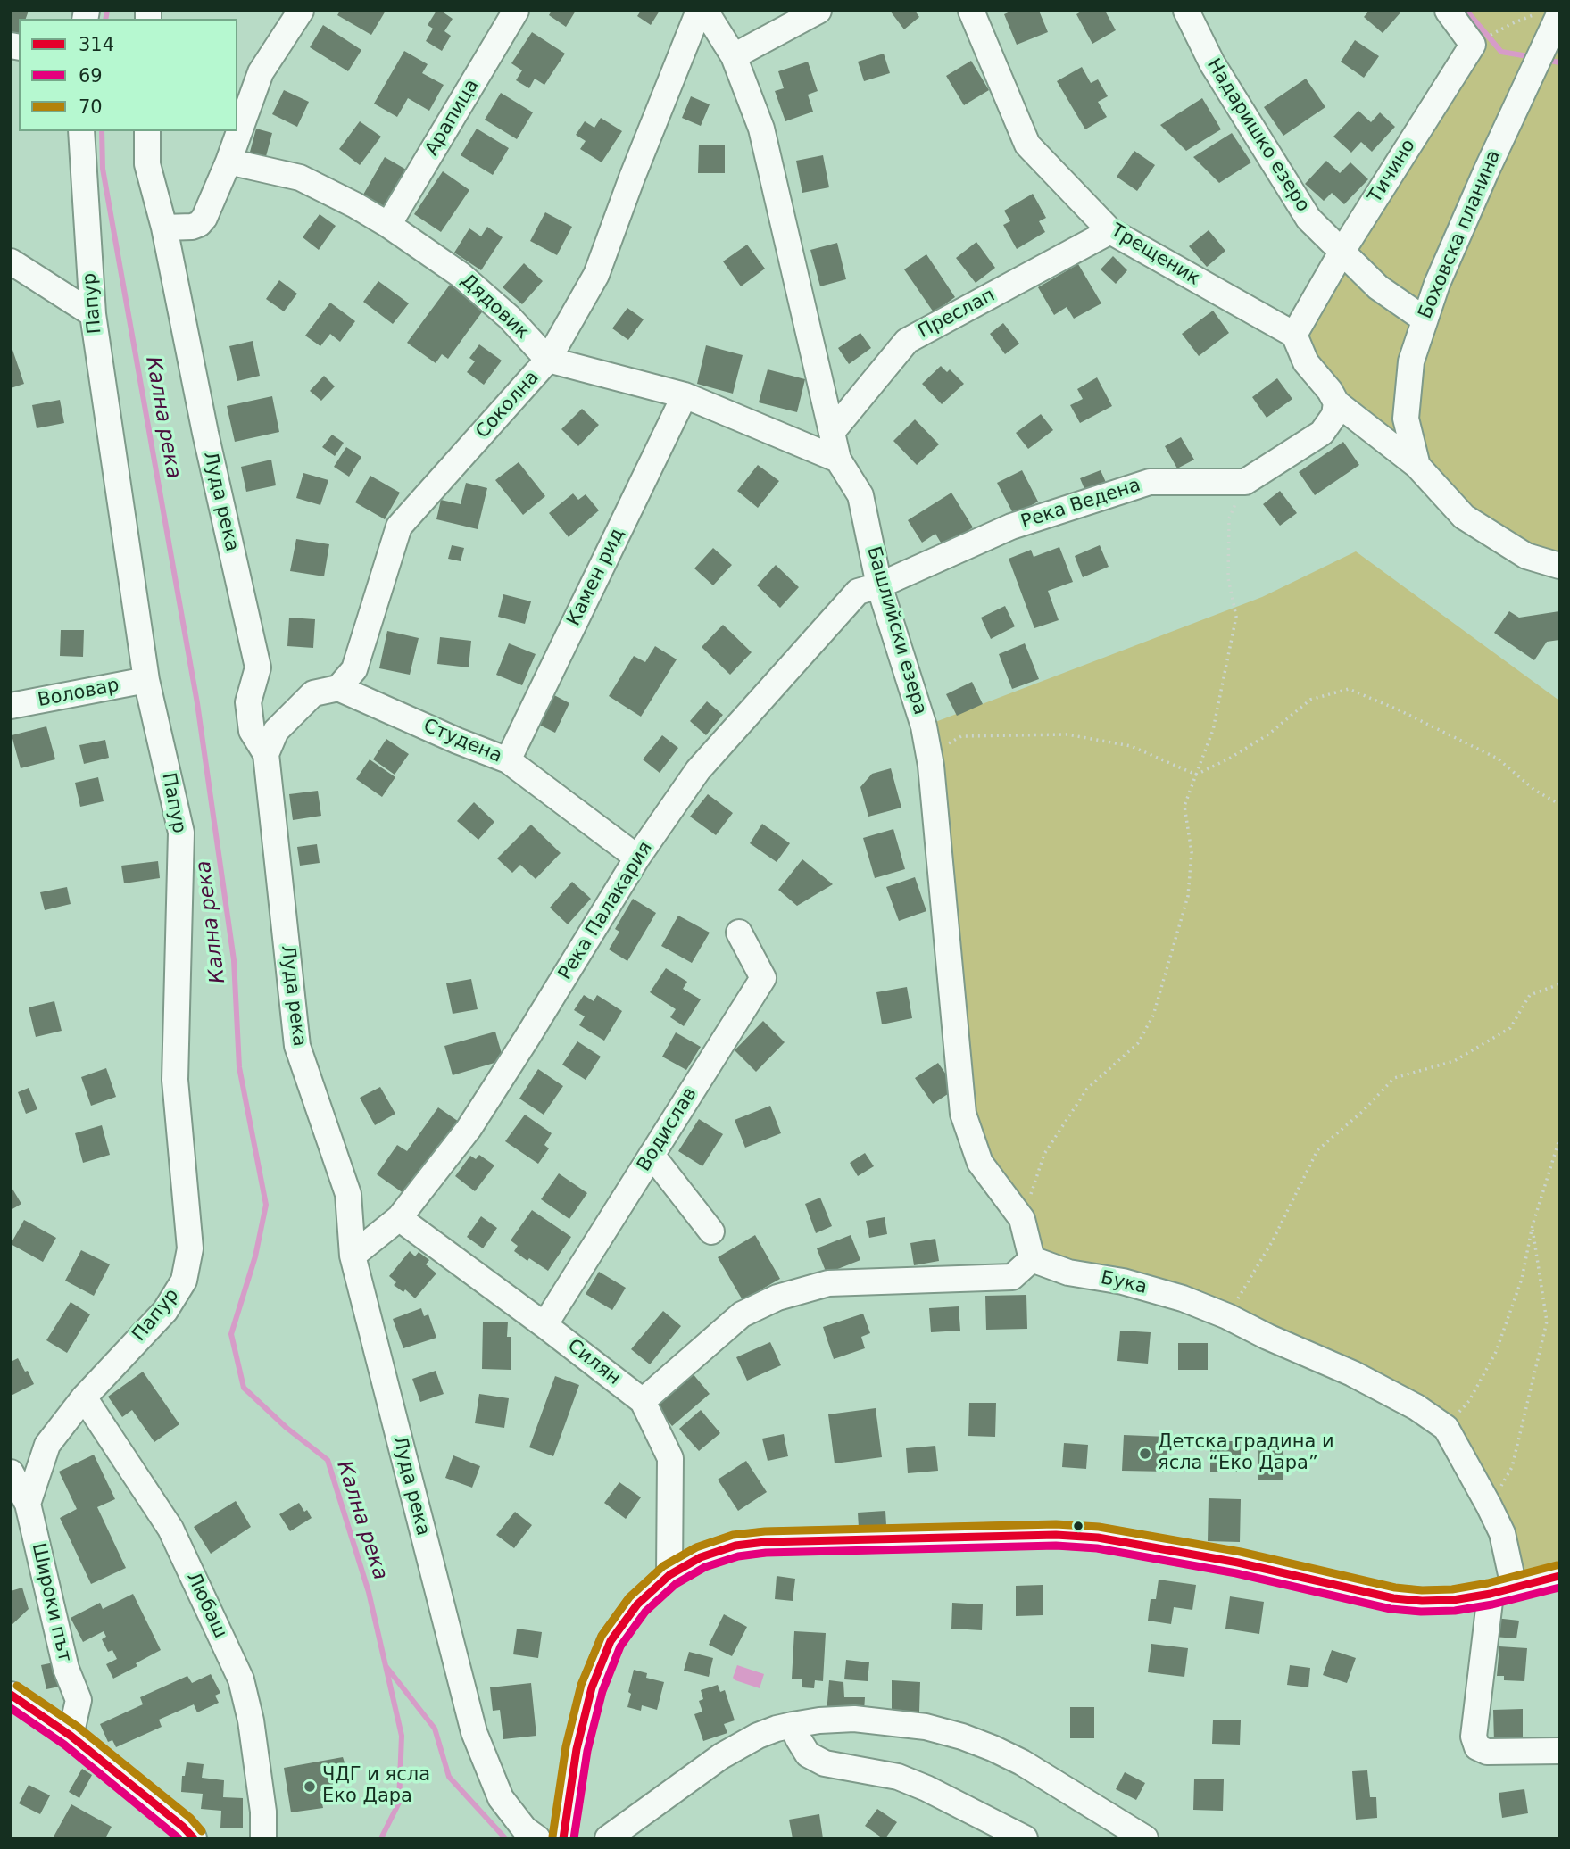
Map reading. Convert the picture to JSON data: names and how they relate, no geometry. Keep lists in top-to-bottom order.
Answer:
{
  "streets": {
    "street": [
      "Арапица",
      "Надаришко езеро",
      "Тичино",
      "Боховска планина",
      "Трещеник",
      "Папур",
      "Дядовик",
      "Преслап",
      "Соколна",
      "Луда река",
      "Река Ведена",
      "Камен рид",
      "Башлийски езера",
      "Воловар",
      "Студена",
      "Река Палакария",
      "Водислав",
      "Бука",
      "Силян",
      "Широки път",
      "Любаш"
    ]
  },
  "crossings": [
    ["Арапица", "Дядовик"],
    ["Надаришко езеро", "Тичино"],
    ["Надаришко езеро", "Боховска планина"],
    ["Тичино", "Трещеник"],
    ["Трещеник", "Преслап"],
    ["Папур", "Воловар"],
    ["Папур", "Широки път"],
    ["Папур", "Любаш"],
    ["Дядовик", "Соколна"],
    ["Преслап", "Башлийски езера"],
    ["Соколна", "Студена"],
    ["Луда река", "Река Палакария"],
    ["Река Ведена", "Башлийски езера"],
    ["Река Ведена", "Река Палакария"],
    ["Камен рид", "Студена"],
    ["Башлийски езера", "Река Палакария"],
    ["Башлийски езера", "Бука"],
    ["Студена", "Река Палакария"],
    ["Река Палакария", "Силян"],
    ["Водислав", "Силян"]
  ],
  "water": ["Кална река"],
  "places": ["Детска градина и ясла “Еко Дара”", "ЧДГ и ясла Еко Дара"],
  "lines": ["transit line 70", "transit line 314", "transit line 69"],
  "legend": ["314", "69", "70"]
}
